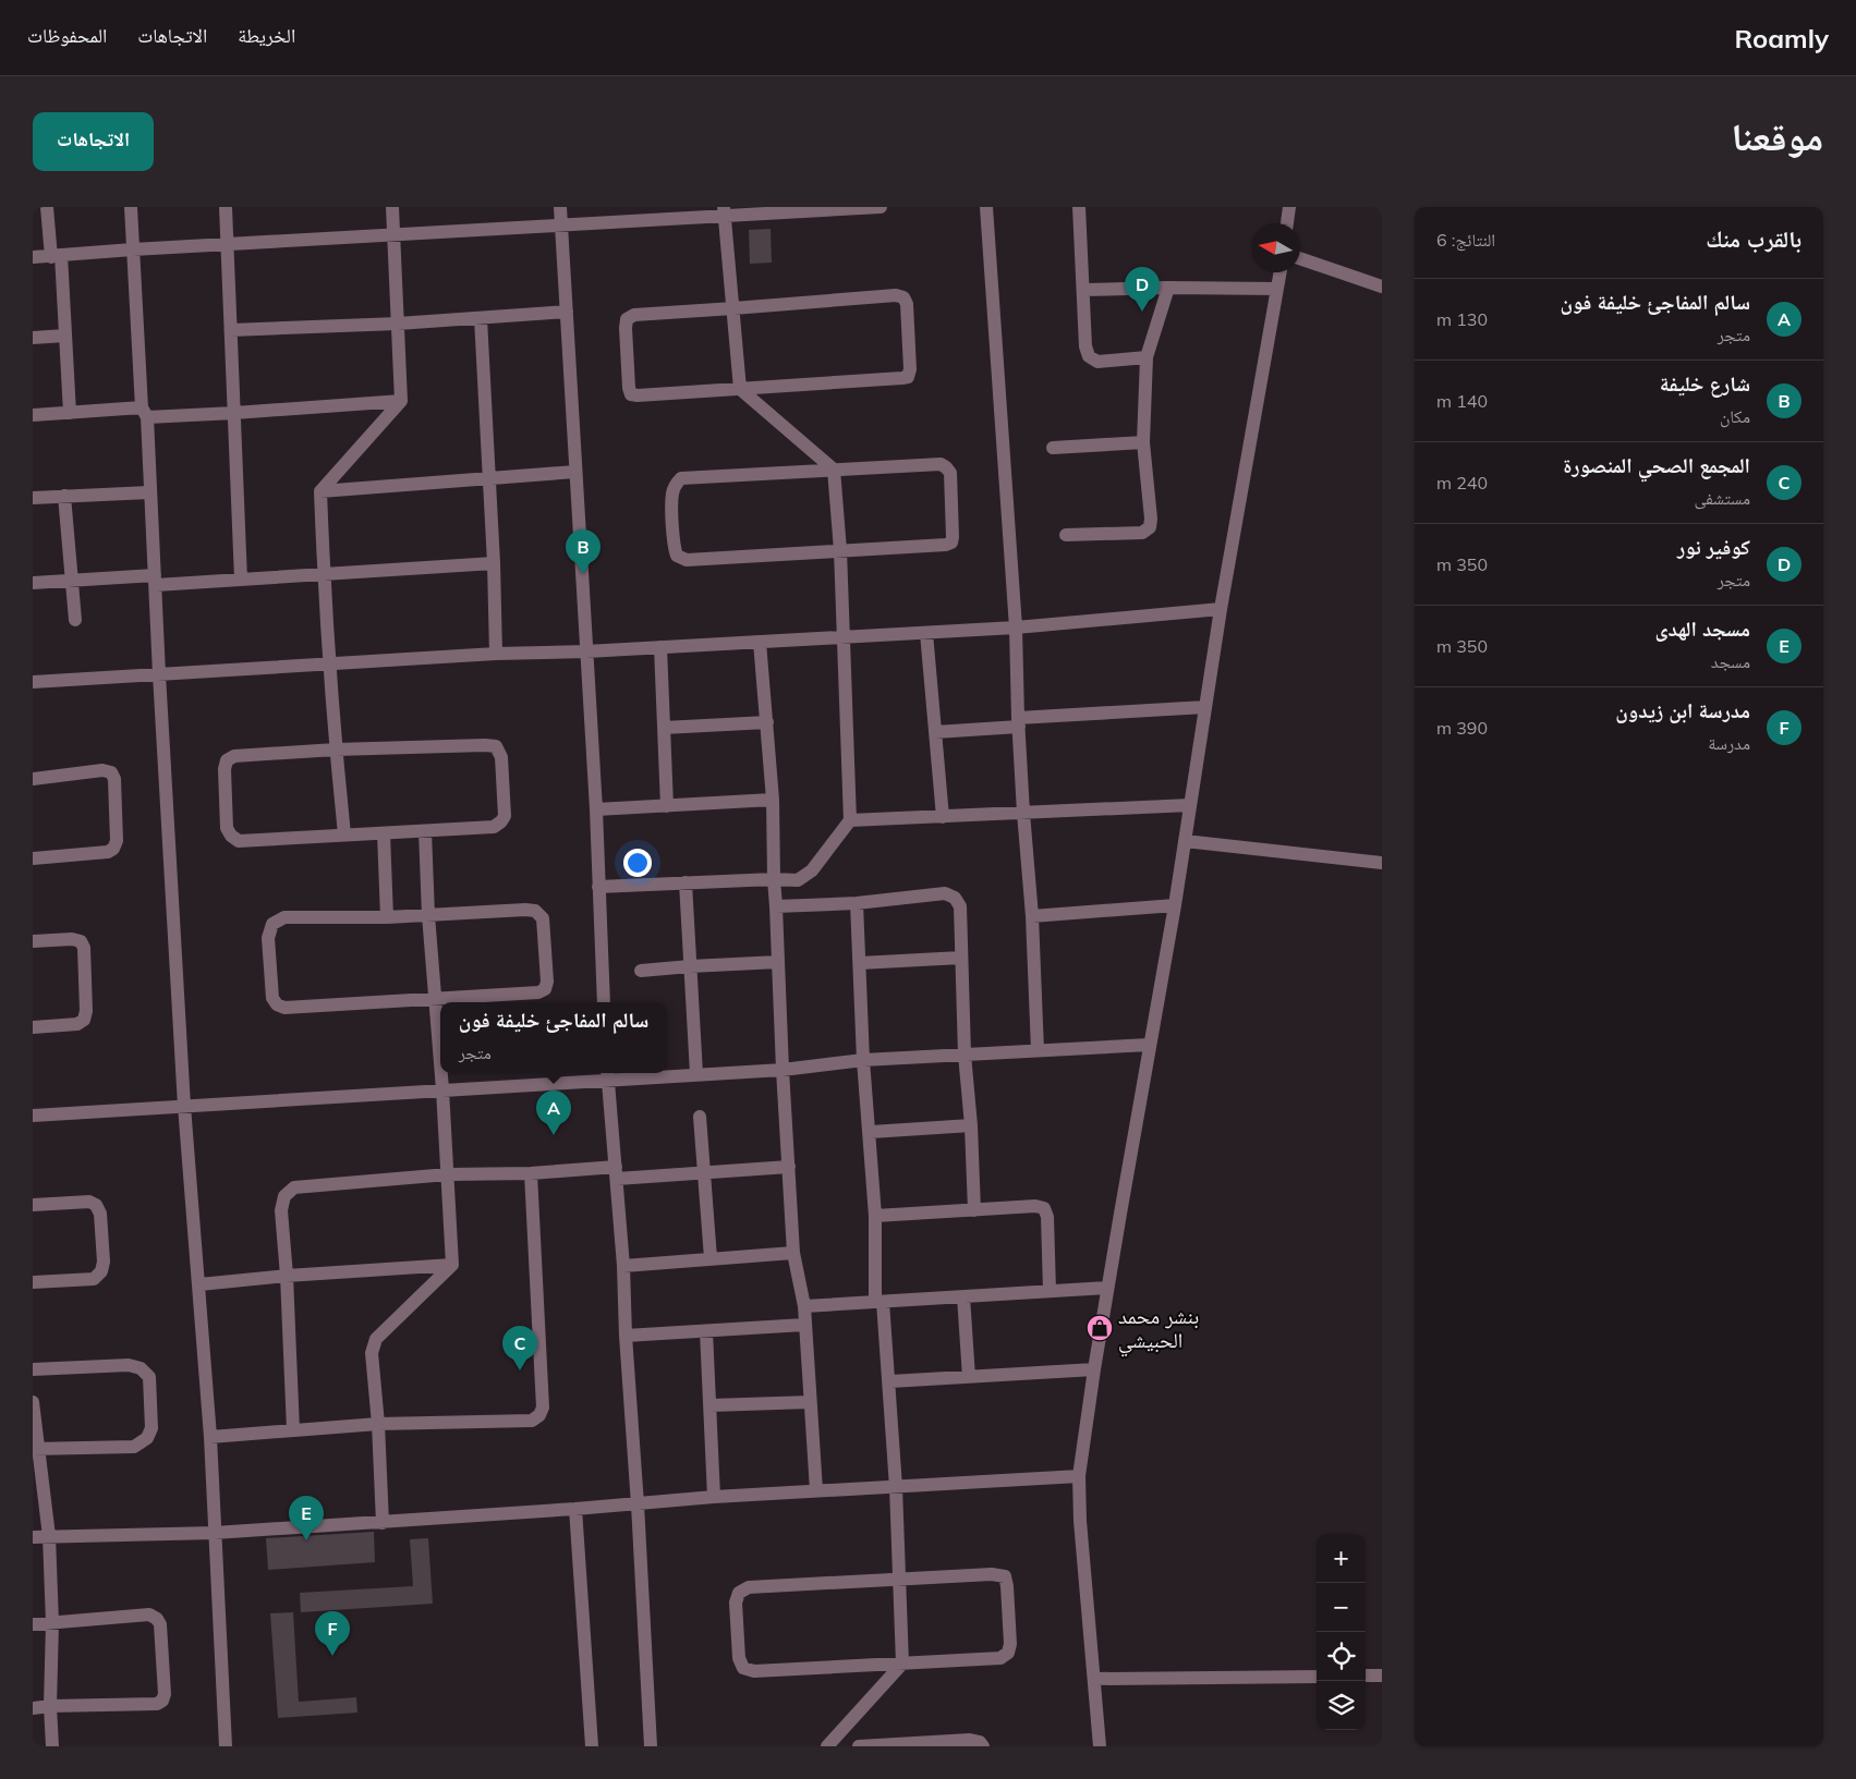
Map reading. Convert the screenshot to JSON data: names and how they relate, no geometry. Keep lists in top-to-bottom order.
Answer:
{
  "places": {
    "shop": ["بنشر محمد الحبيشي"]
  },
  "north": "left",
  "page": {
    "header": "Roamly",
    "nav": ["الخريطة", "الاتجاهات", "المحفوظات"],
    "title": "موقعنا",
    "buttons": "الاتجاهات",
    "heading": ["بالقرب منك", "النتائج: 6"],
    "pins": [
      "D",
      "B",
      "A",
      "C",
      "E",
      "F"
    ],
    "list": [
      {
        "mark": "A",
        "name": "سالم المفاجئ خليفة فون",
        "note": "متجر",
        "value": "130 m"
      },
      {
        "mark": "B",
        "name": "شارع خليفة",
        "note": "مكان",
        "value": "140 m"
      },
      {
        "mark": "C",
        "name": "المجمع الصحي المنصورة",
        "note": "مستشفى",
        "value": "240 m"
      },
      {
        "mark": "D",
        "name": "كوفير نور",
        "note": "متجر",
        "value": "350 m"
      },
      {
        "mark": "E",
        "name": "مسجد الهدى",
        "note": "مسجد",
        "value": "350 m"
      },
      {
        "mark": "F",
        "name": "مدرسة ابن زيدون",
        "note": "مدرسة",
        "value": "390 m"
      }
    ],
    "popup": ["سالم المفاجئ خليفة فون", "متجر"],
    "map_buttons": ["+", "−"]
  }
}
